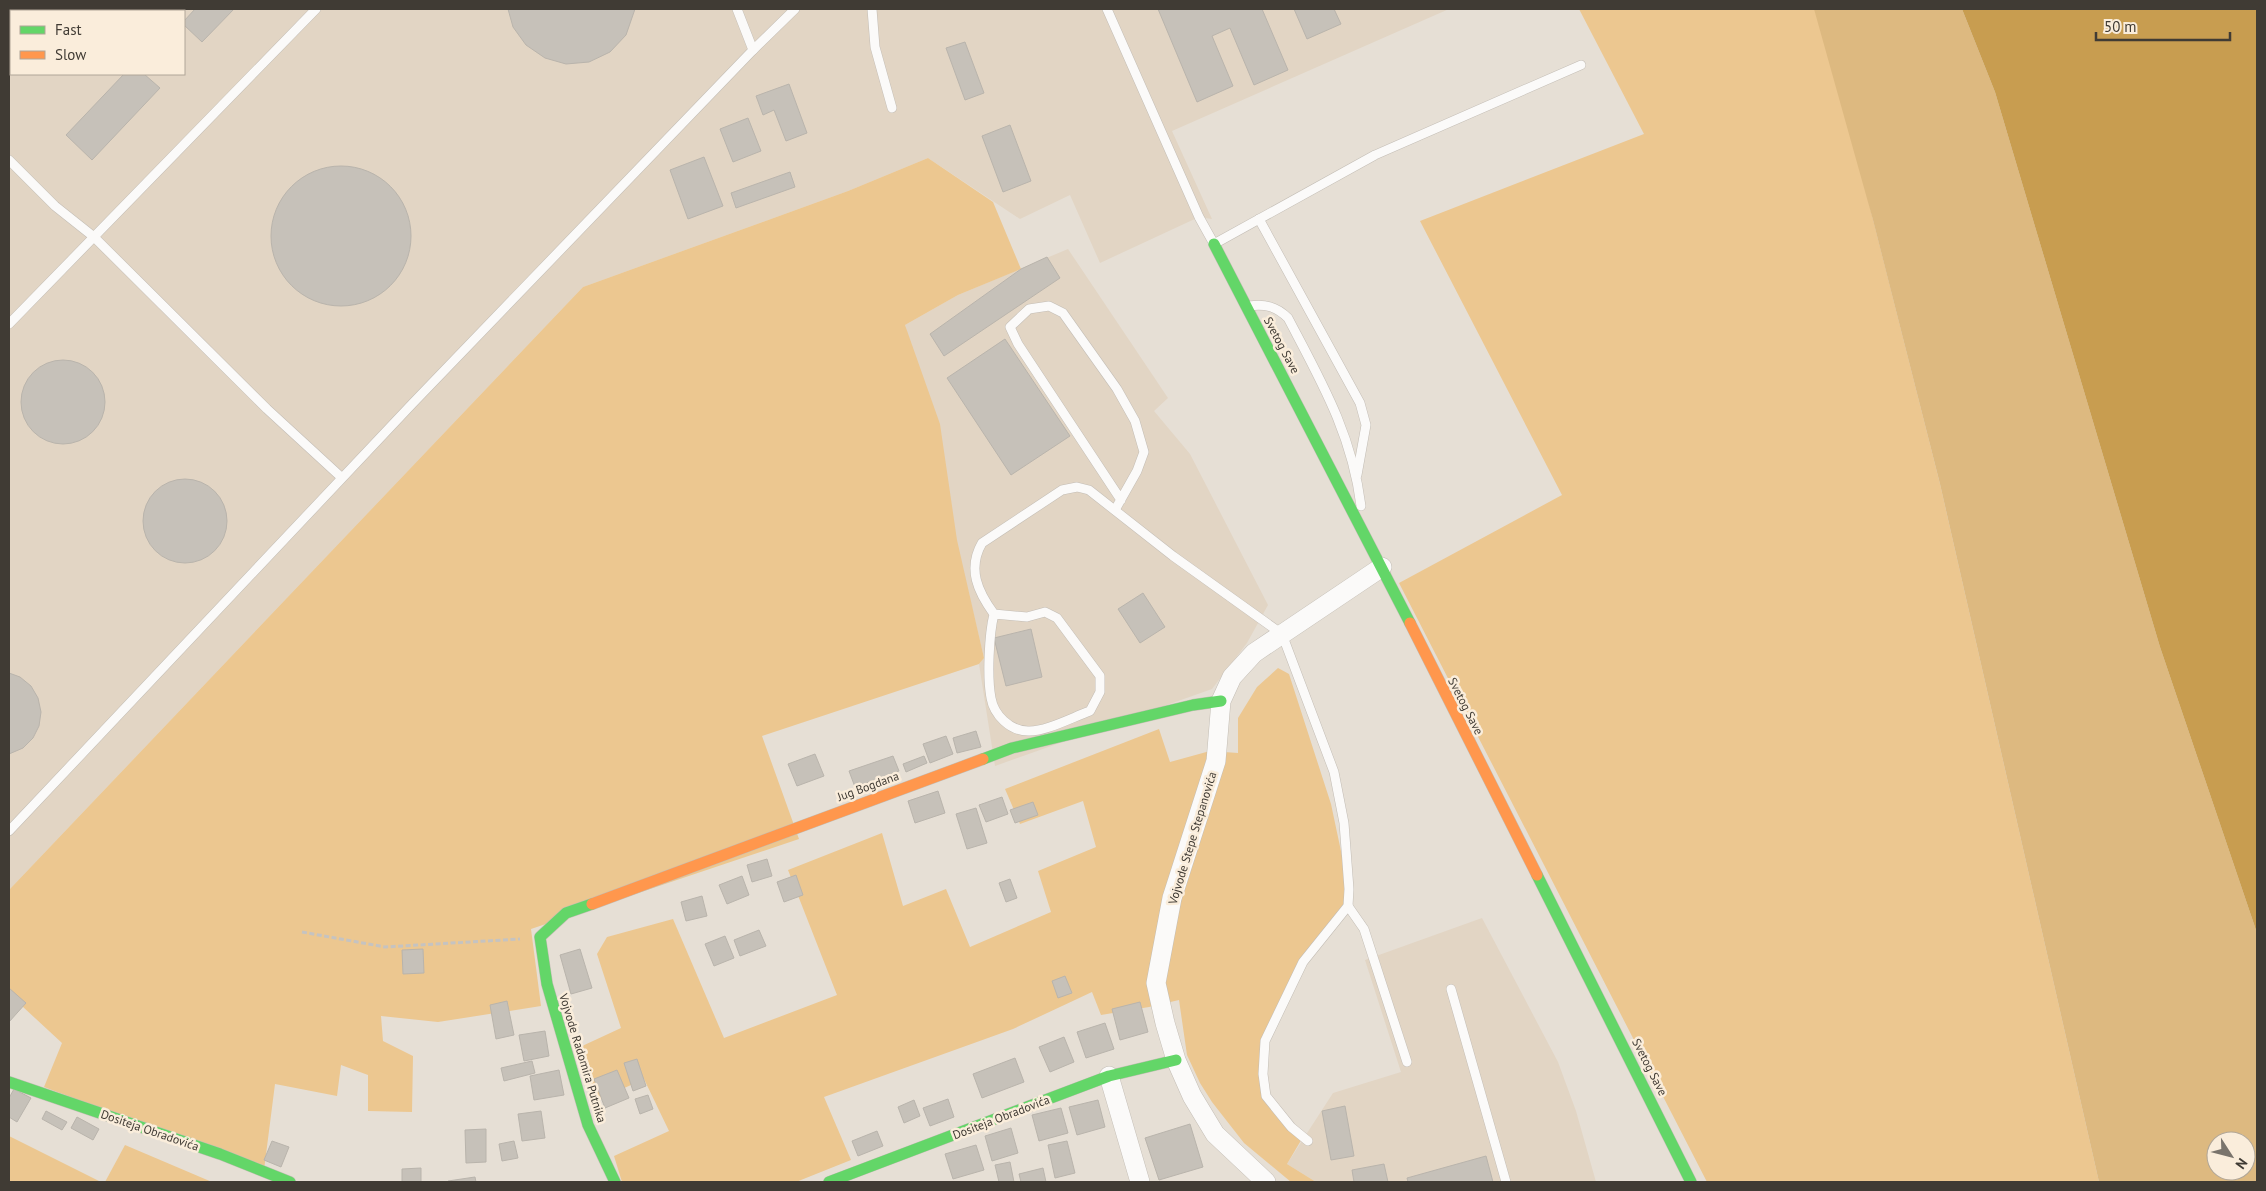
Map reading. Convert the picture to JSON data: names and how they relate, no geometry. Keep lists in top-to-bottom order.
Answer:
{
  "streets": {
    "street": [
      "Svetog Save",
      "Jug Bogdana",
      "Vojvode Stepe Stepanovića",
      "Vojvode Radomira Putnika",
      "Dositeja Obradovića"
    ]
  },
  "crossings": [
    ["Svetog Save", "Vojvode Stepe Stepanovića"],
    ["Jug Bogdana", "Vojvode Stepe Stepanovića"],
    ["Jug Bogdana", "Vojvode Radomira Putnika"],
    ["Vojvode Stepe Stepanovića", "Dositeja Obradovića"]
  ],
  "legend": ["Fast", "Slow"],
  "scale_bar": "50 m",
  "north": "bottom right"
}
